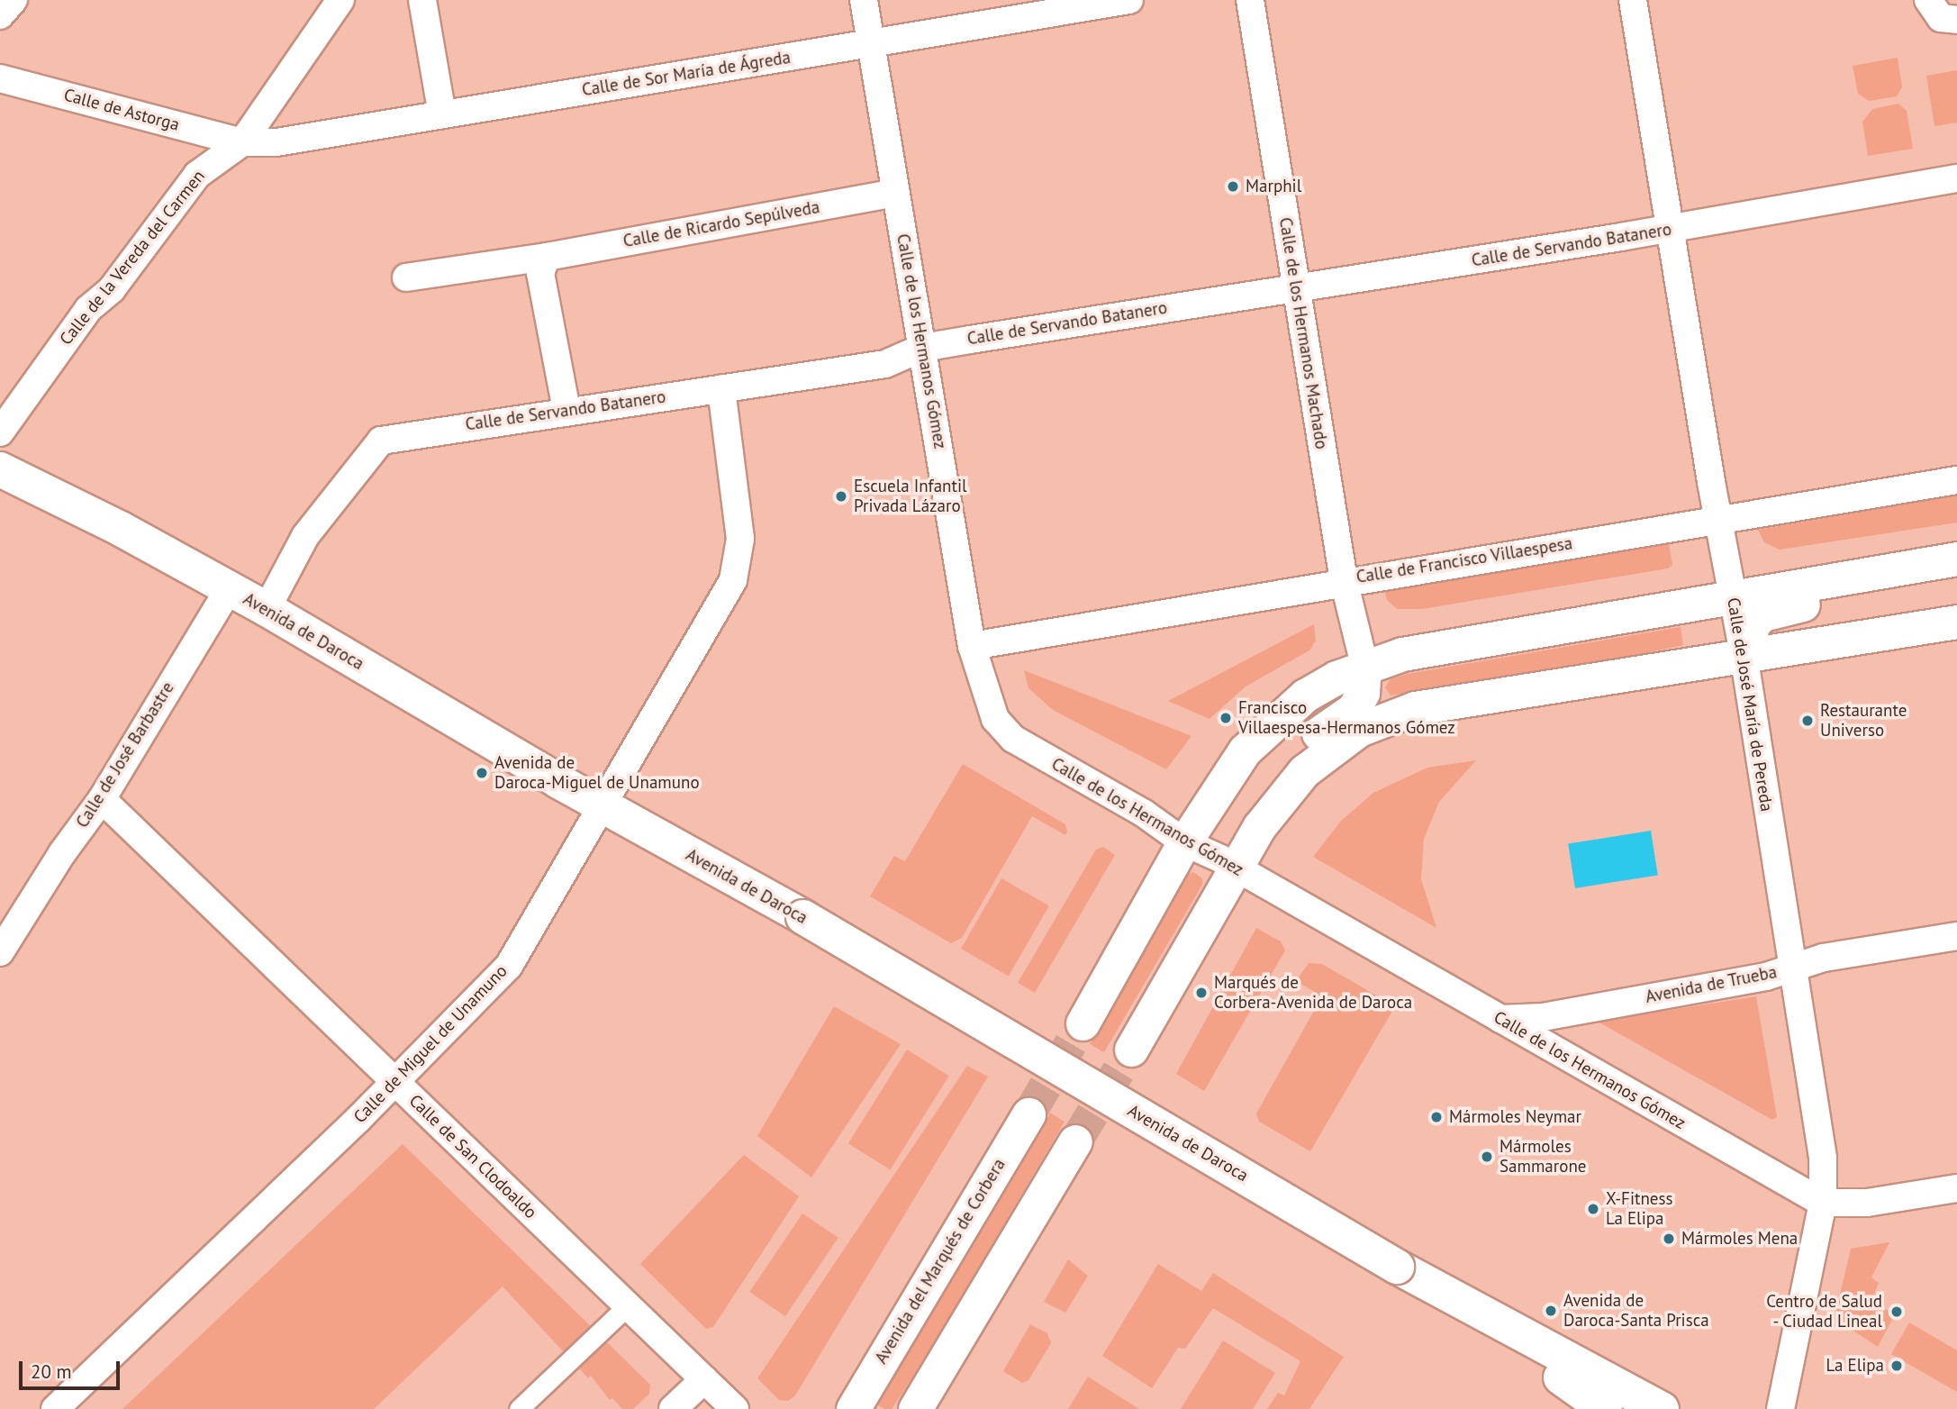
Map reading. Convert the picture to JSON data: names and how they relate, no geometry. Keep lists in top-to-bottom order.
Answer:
{
  "streets": {
    "main road": ["Avenida de Daroca"],
    "street": [
      "Calle de Sor María de Ágreda",
      "Calle de Astorga",
      "Calle de Ricardo Sepúlveda",
      "Calle de Servando Batanero",
      "Calle de la Vereda del Carmen",
      "Calle de los Hermanos Machado",
      "Calle de los Hermanos Gómez",
      "Calle de Francisco Villaespesa",
      "Calle de José María de Pereda",
      "Calle de José Barbastre",
      "Avenida de Trueba",
      "Calle de Miguel de Unamuno",
      "Calle de San Clodoaldo",
      "Avenida del Marqués de Corbera"
    ]
  },
  "crossings": [
    ["Calle de Sor María de Ágreda", "Calle de Astorga"],
    ["Calle de Sor María de Ágreda", "Calle de la Vereda del Carmen"],
    ["Calle de Sor María de Ágreda", "Calle de los Hermanos Gómez"],
    ["Calle de Astorga", "Calle de la Vereda del Carmen"],
    ["Calle de Ricardo Sepúlveda", "Calle de los Hermanos Gómez"],
    ["Calle de Servando Batanero", "Calle de los Hermanos Machado"],
    ["Calle de Servando Batanero", "Calle de los Hermanos Gómez"],
    ["Calle de Servando Batanero", "Avenida de Daroca"],
    ["Calle de Servando Batanero", "Calle de José María de Pereda"],
    ["Calle de Servando Batanero", "Calle de Miguel de Unamuno"],
    ["Calle de los Hermanos Machado", "Calle de Francisco Villaespesa"],
    ["Calle de los Hermanos Gómez", "Calle de Francisco Villaespesa"],
    ["Calle de los Hermanos Gómez", "Calle de José María de Pereda"],
    ["Calle de los Hermanos Gómez", "Avenida de Trueba"],
    ["Calle de Francisco Villaespesa", "Calle de José María de Pereda"],
    ["Avenida de Daroca", "Calle de José Barbastre"],
    ["Avenida de Daroca", "Calle de Miguel de Unamuno"],
    ["Calle de José María de Pereda", "Avenida de Trueba"],
    ["Calle de José Barbastre", "Calle de San Clodoaldo"],
    ["Calle de Miguel de Unamuno", "Calle de San Clodoaldo"]
  ],
  "places": [
    "Marphil",
    "Escuela Infantil Privada Lázaro",
    "Francisco Villaespesa-Hermanos Gómez",
    "Restaurante Universo",
    "Avenida de Daroca-Miguel de Unamuno",
    "Marqués de Corbera-Avenida de Daroca",
    "Mármoles Neymar",
    "Mármoles Sammarone",
    "X-Fitness La Elipa",
    "Mármoles Mena",
    "Avenida de Daroca-Santa Prisca",
    "Centro de Salud - Ciudad Lineal",
    "La Elipa"
  ],
  "scale_bar": "20 m"
}
